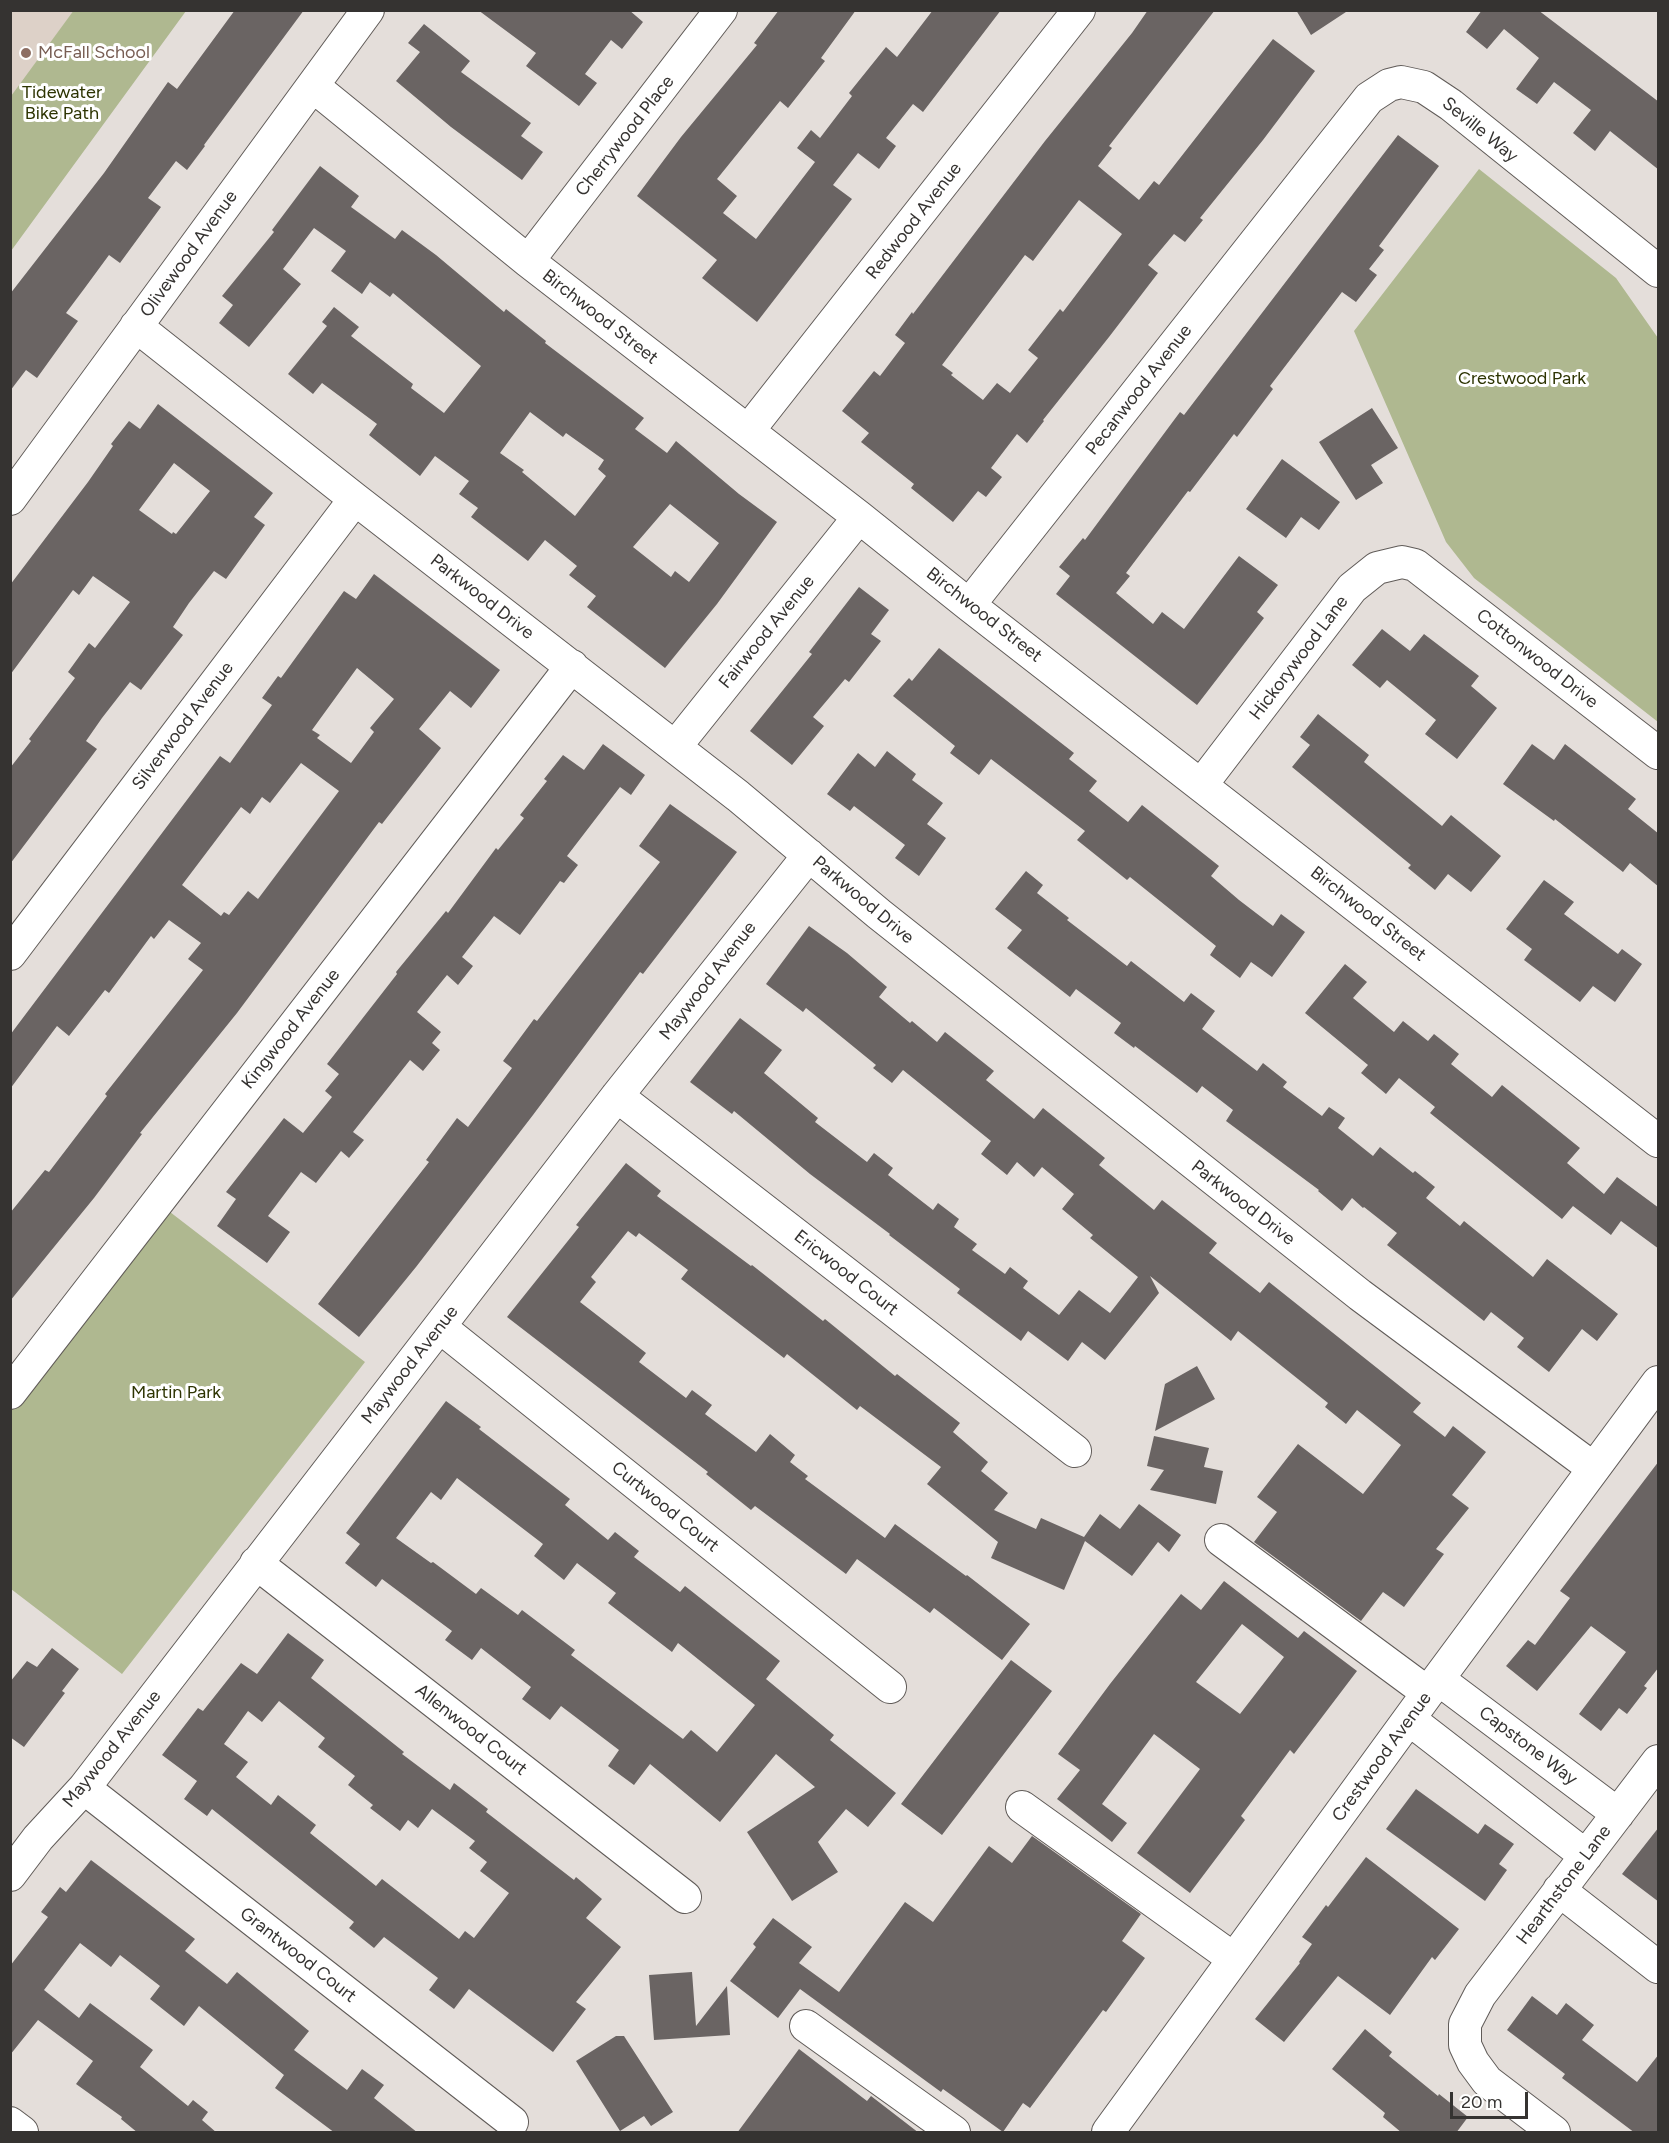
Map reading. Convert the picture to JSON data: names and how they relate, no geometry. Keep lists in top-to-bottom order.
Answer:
{
  "streets": {
    "street": [
      "Seville Way",
      "Cherrywood Place",
      "Redwood Avenue",
      "Olivewood Avenue",
      "Birchwood Street",
      "Pecanwood Avenue",
      "Parkwood Drive",
      "Fairwood Avenue",
      "Hickorywood Lane",
      "Cottonwood Drive",
      "Silverwood Avenue",
      "Maywood Avenue",
      "Kingwood Avenue",
      "Ericwood Court",
      "Curtwood Court",
      "Allenwood Court",
      "Capstone Way",
      "Crestwood Avenue",
      "Hearthstone Lane",
      "Grantwood Court"
    ]
  },
  "crossings": [
    ["Seville Way", "Pecanwood Avenue"],
    ["Cherrywood Place", "Birchwood Street"],
    ["Redwood Avenue", "Birchwood Street"],
    ["Olivewood Avenue", "Birchwood Street"],
    ["Olivewood Avenue", "Parkwood Drive"],
    ["Birchwood Street", "Pecanwood Avenue"],
    ["Birchwood Street", "Fairwood Avenue"],
    ["Birchwood Street", "Hickorywood Lane"],
    ["Parkwood Drive", "Fairwood Avenue"],
    ["Parkwood Drive", "Silverwood Avenue"],
    ["Parkwood Drive", "Maywood Avenue"],
    ["Parkwood Drive", "Kingwood Avenue"],
    ["Parkwood Drive", "Crestwood Avenue"],
    ["Hickorywood Lane", "Cottonwood Drive"],
    ["Maywood Avenue", "Ericwood Court"],
    ["Maywood Avenue", "Curtwood Court"],
    ["Maywood Avenue", "Allenwood Court"],
    ["Maywood Avenue", "Grantwood Court"],
    ["Capstone Way", "Crestwood Avenue"],
    ["Capstone Way", "Hearthstone Lane"]
  ],
  "parks": ["Tidewater Bike Path", "Crestwood Park", "Martin Park"],
  "places": ["McFall School"],
  "scale_bar": "20 m"
}
